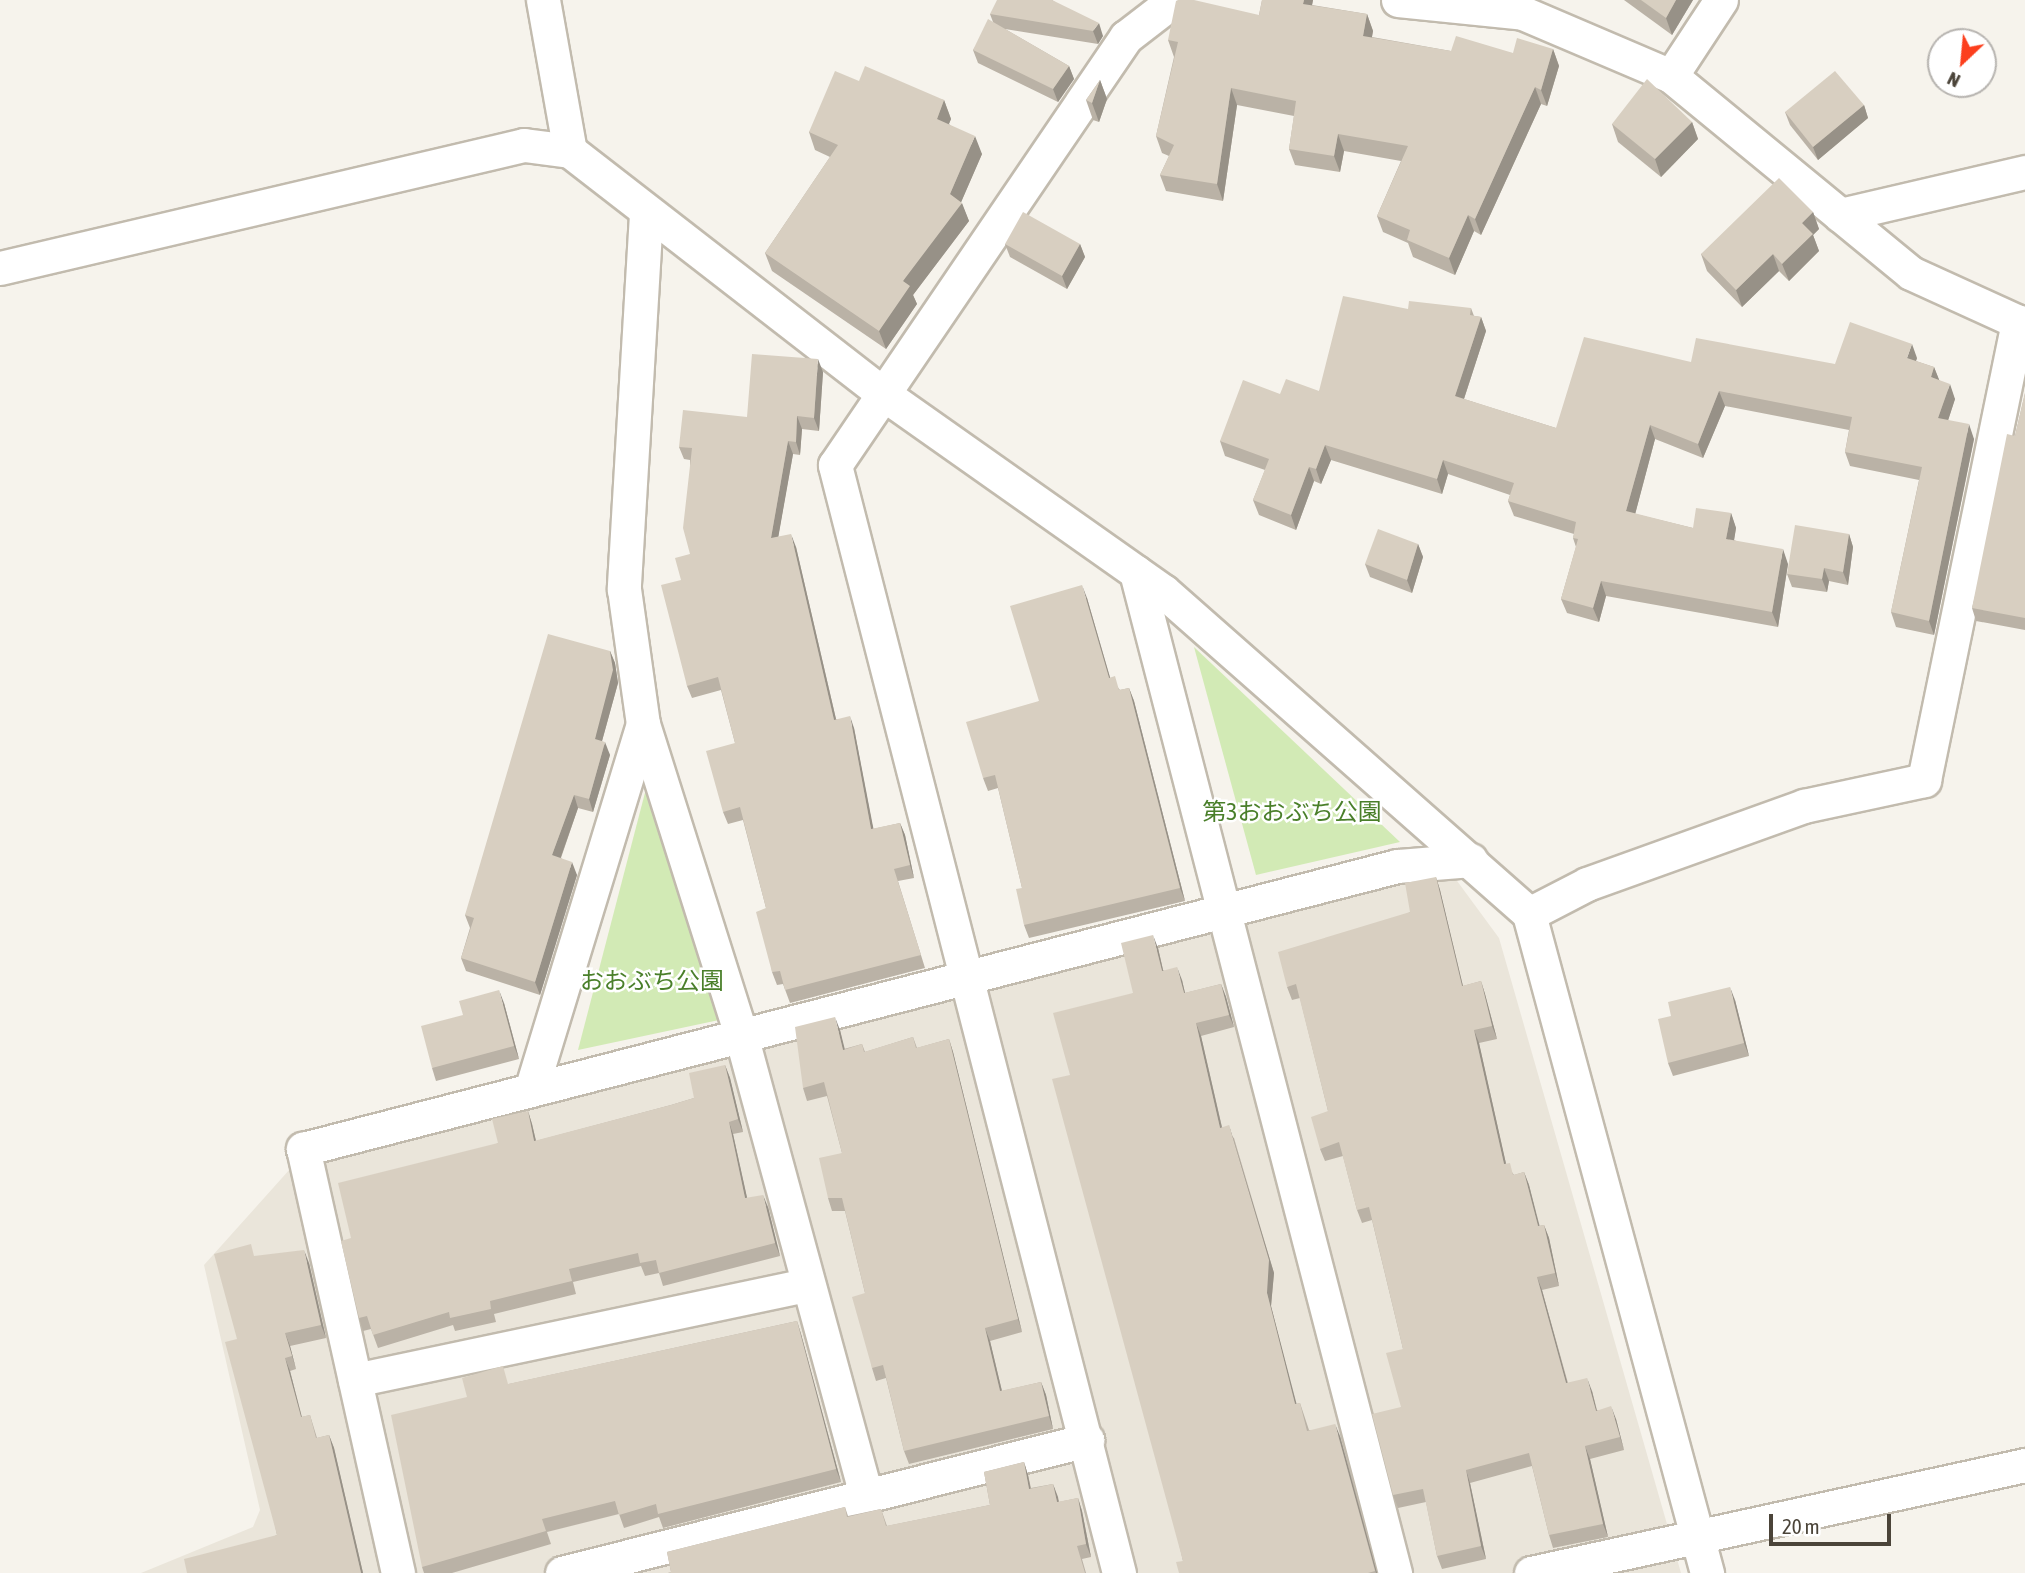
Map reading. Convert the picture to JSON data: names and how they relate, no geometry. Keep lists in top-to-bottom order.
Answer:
{
  "parks": ["第3おおぶち公園", "おおぶち公園"],
  "scale_bar": "20 m",
  "north": "bottom left"
}
